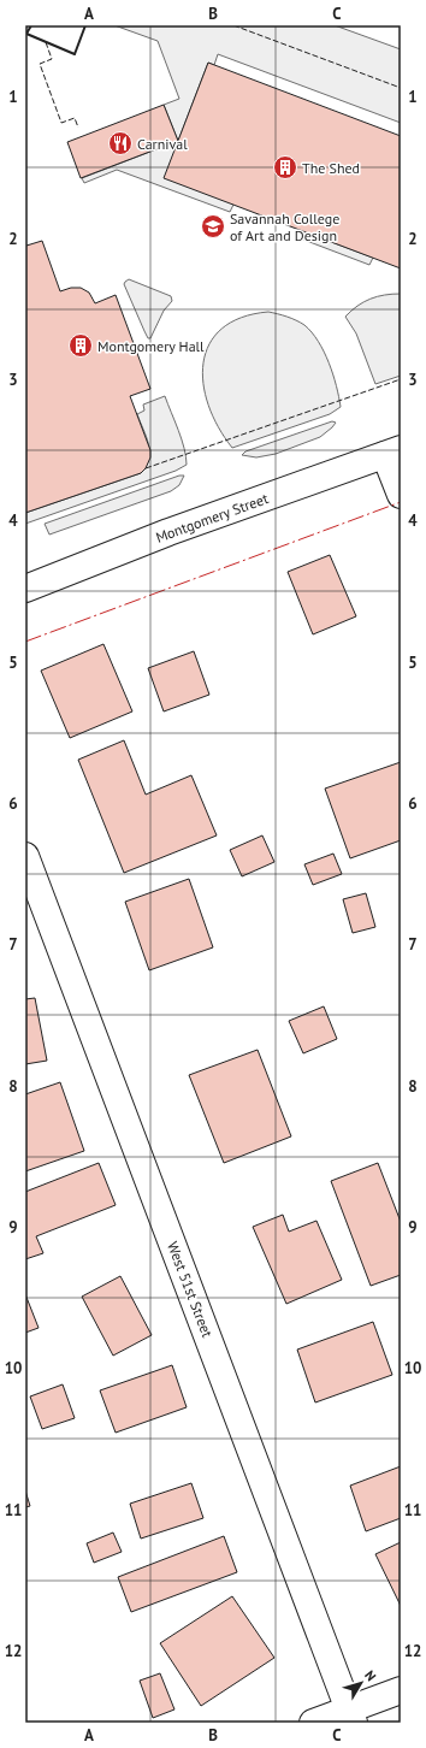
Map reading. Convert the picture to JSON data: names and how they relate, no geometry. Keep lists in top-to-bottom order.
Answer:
{
  "streets": {
    "street": ["Montgomery Street", "West 51st Street"]
  },
  "places": {
    "restaurant": ["Carnival"],
    "building": ["The Shed", "Montgomery Hall"],
    "school or university": ["Savannah College of Art and Design"]
  },
  "north": "top right",
  "grid": {
    "columns": ["A", "B", "C"],
    "rows": [
      "1",
      "2",
      "3",
      "4",
      "5",
      "6",
      "7",
      "8",
      "9",
      "10",
      "11",
      "12"
    ]
  }
}
